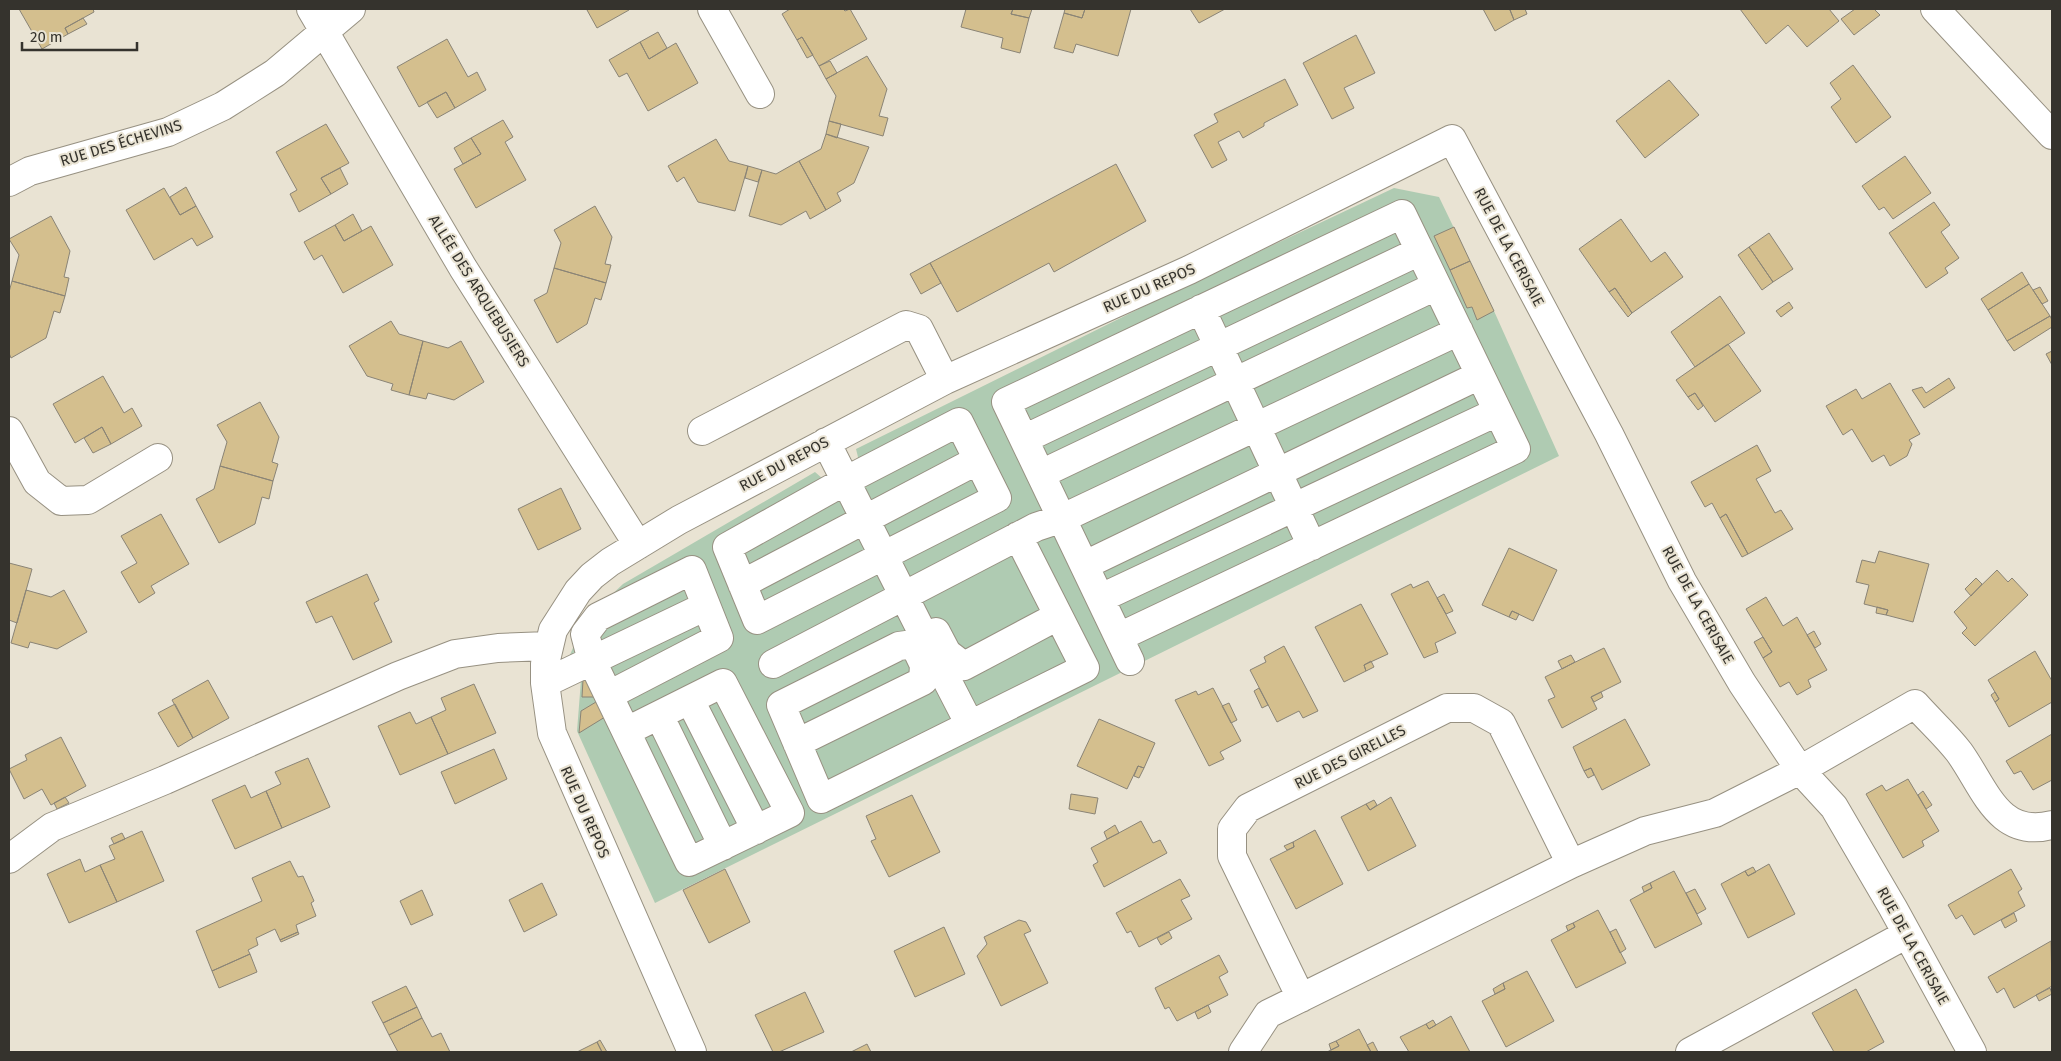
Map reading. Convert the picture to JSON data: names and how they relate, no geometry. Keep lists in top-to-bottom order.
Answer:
{
  "streets": {
    "street": [
      "RUE DES ÉCHEVINS",
      "RUE DE LA CERISAIE",
      "RUE DU REPOS",
      "ALLÉE DES ARQUEBUSIERS",
      "RUE DES GIRELLES"
    ]
  },
  "crossings": [
    ["RUE DES ÉCHEVINS", "ALLÉE DES ARQUEBUSIERS"],
    ["RUE DE LA CERISAIE", "RUE DU REPOS"],
    ["RUE DU REPOS", "ALLÉE DES ARQUEBUSIERS"]
  ],
  "scale_bar": "20 m"
}
